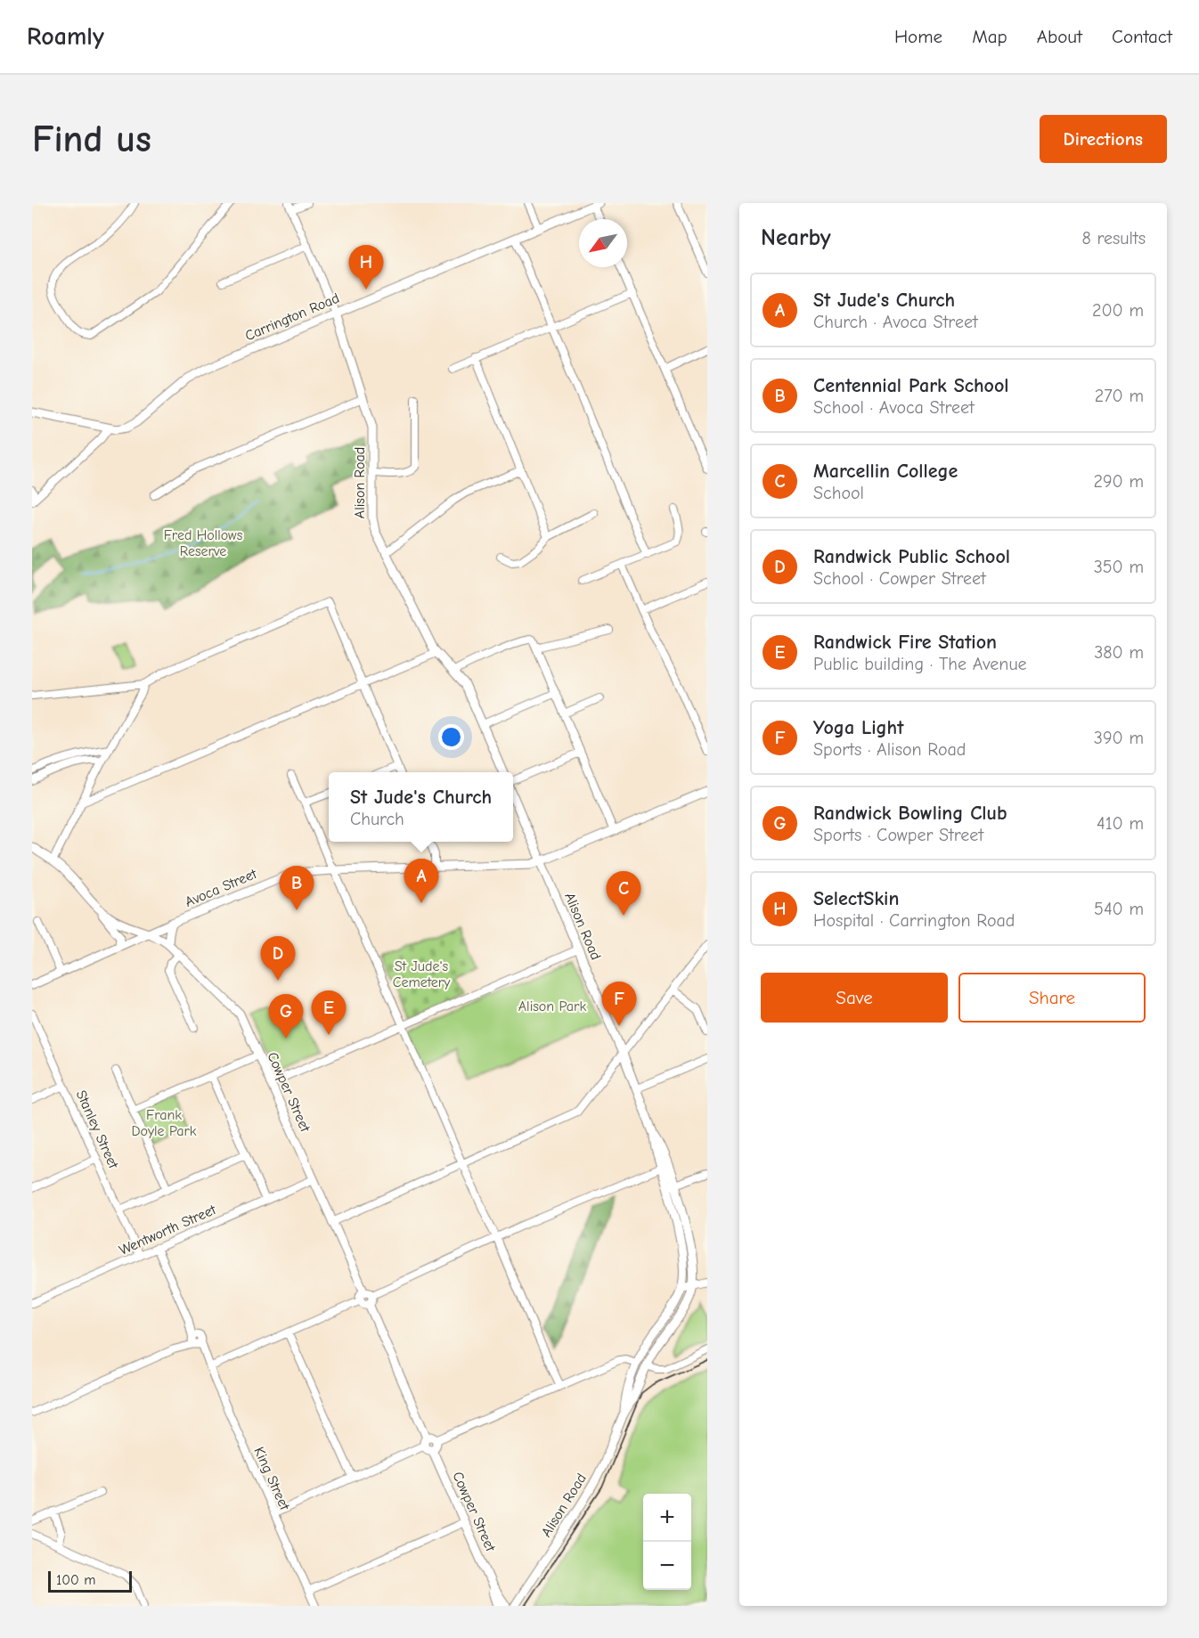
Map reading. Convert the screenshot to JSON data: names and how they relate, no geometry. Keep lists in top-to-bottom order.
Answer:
{
  "streets": {
    "main road": [
      "Carrington Road",
      "Alison Road",
      "Avoca Street",
      "Cowper Street"
    ],
    "street": ["Stanley Street", "Wentworth Street", "King Street"]
  },
  "crossings": [
    ["Carrington Road", "Alison Road"],
    ["Alison Road", "Avoca Street"],
    ["Avoca Street", "Cowper Street"],
    ["Cowper Street", "Wentworth Street"],
    ["Stanley Street", "Wentworth Street"],
    ["Wentworth Street", "King Street"]
  ],
  "parks": [
    "Fred Hollows Reserve",
    "St Jude's Cemetery",
    "Alison Park",
    "Frank Doyle Park"
  ],
  "scale_bar": "100 m",
  "north": "bottom left",
  "page": {
    "header": "Roamly",
    "nav": [
      "Home",
      "Map",
      "About",
      "Contact"
    ],
    "buttons": [
      "Directions",
      ["Save", "Share"]
    ],
    "title": "Find us",
    "heading": ["Nearby", "8 results"],
    "pins": [
      "H",
      "A",
      "B",
      "C",
      "D",
      "F",
      "E",
      "G"
    ],
    "list": [
      {
        "mark": "A",
        "name": "St Jude's Church",
        "note": "Church · Avoca Street",
        "value": "200 m"
      },
      {
        "mark": "B",
        "name": "Centennial Park School",
        "note": "School · Avoca Street",
        "value": "270 m"
      },
      {
        "mark": "C",
        "name": "Marcellin College",
        "note": "School",
        "value": "290 m"
      },
      {
        "mark": "D",
        "name": "Randwick Public School",
        "note": "School · Cowper Street",
        "value": "350 m"
      },
      {
        "mark": "E",
        "name": "Randwick Fire Station",
        "note": "Public building · The Avenue",
        "value": "380 m"
      },
      {
        "mark": "F",
        "name": "Yoga Light",
        "note": "Sports · Alison Road",
        "value": "390 m"
      },
      {
        "mark": "G",
        "name": "Randwick Bowling Club",
        "note": "Sports · Cowper Street",
        "value": "410 m"
      },
      {
        "mark": "H",
        "name": "SelectSkin",
        "note": "Hospital · Carrington Road",
        "value": "540 m"
      }
    ],
    "popup": ["St Jude's Church", "Church"],
    "map_buttons": ["+", "−"],
    "scale": "100 m"
  }
}
